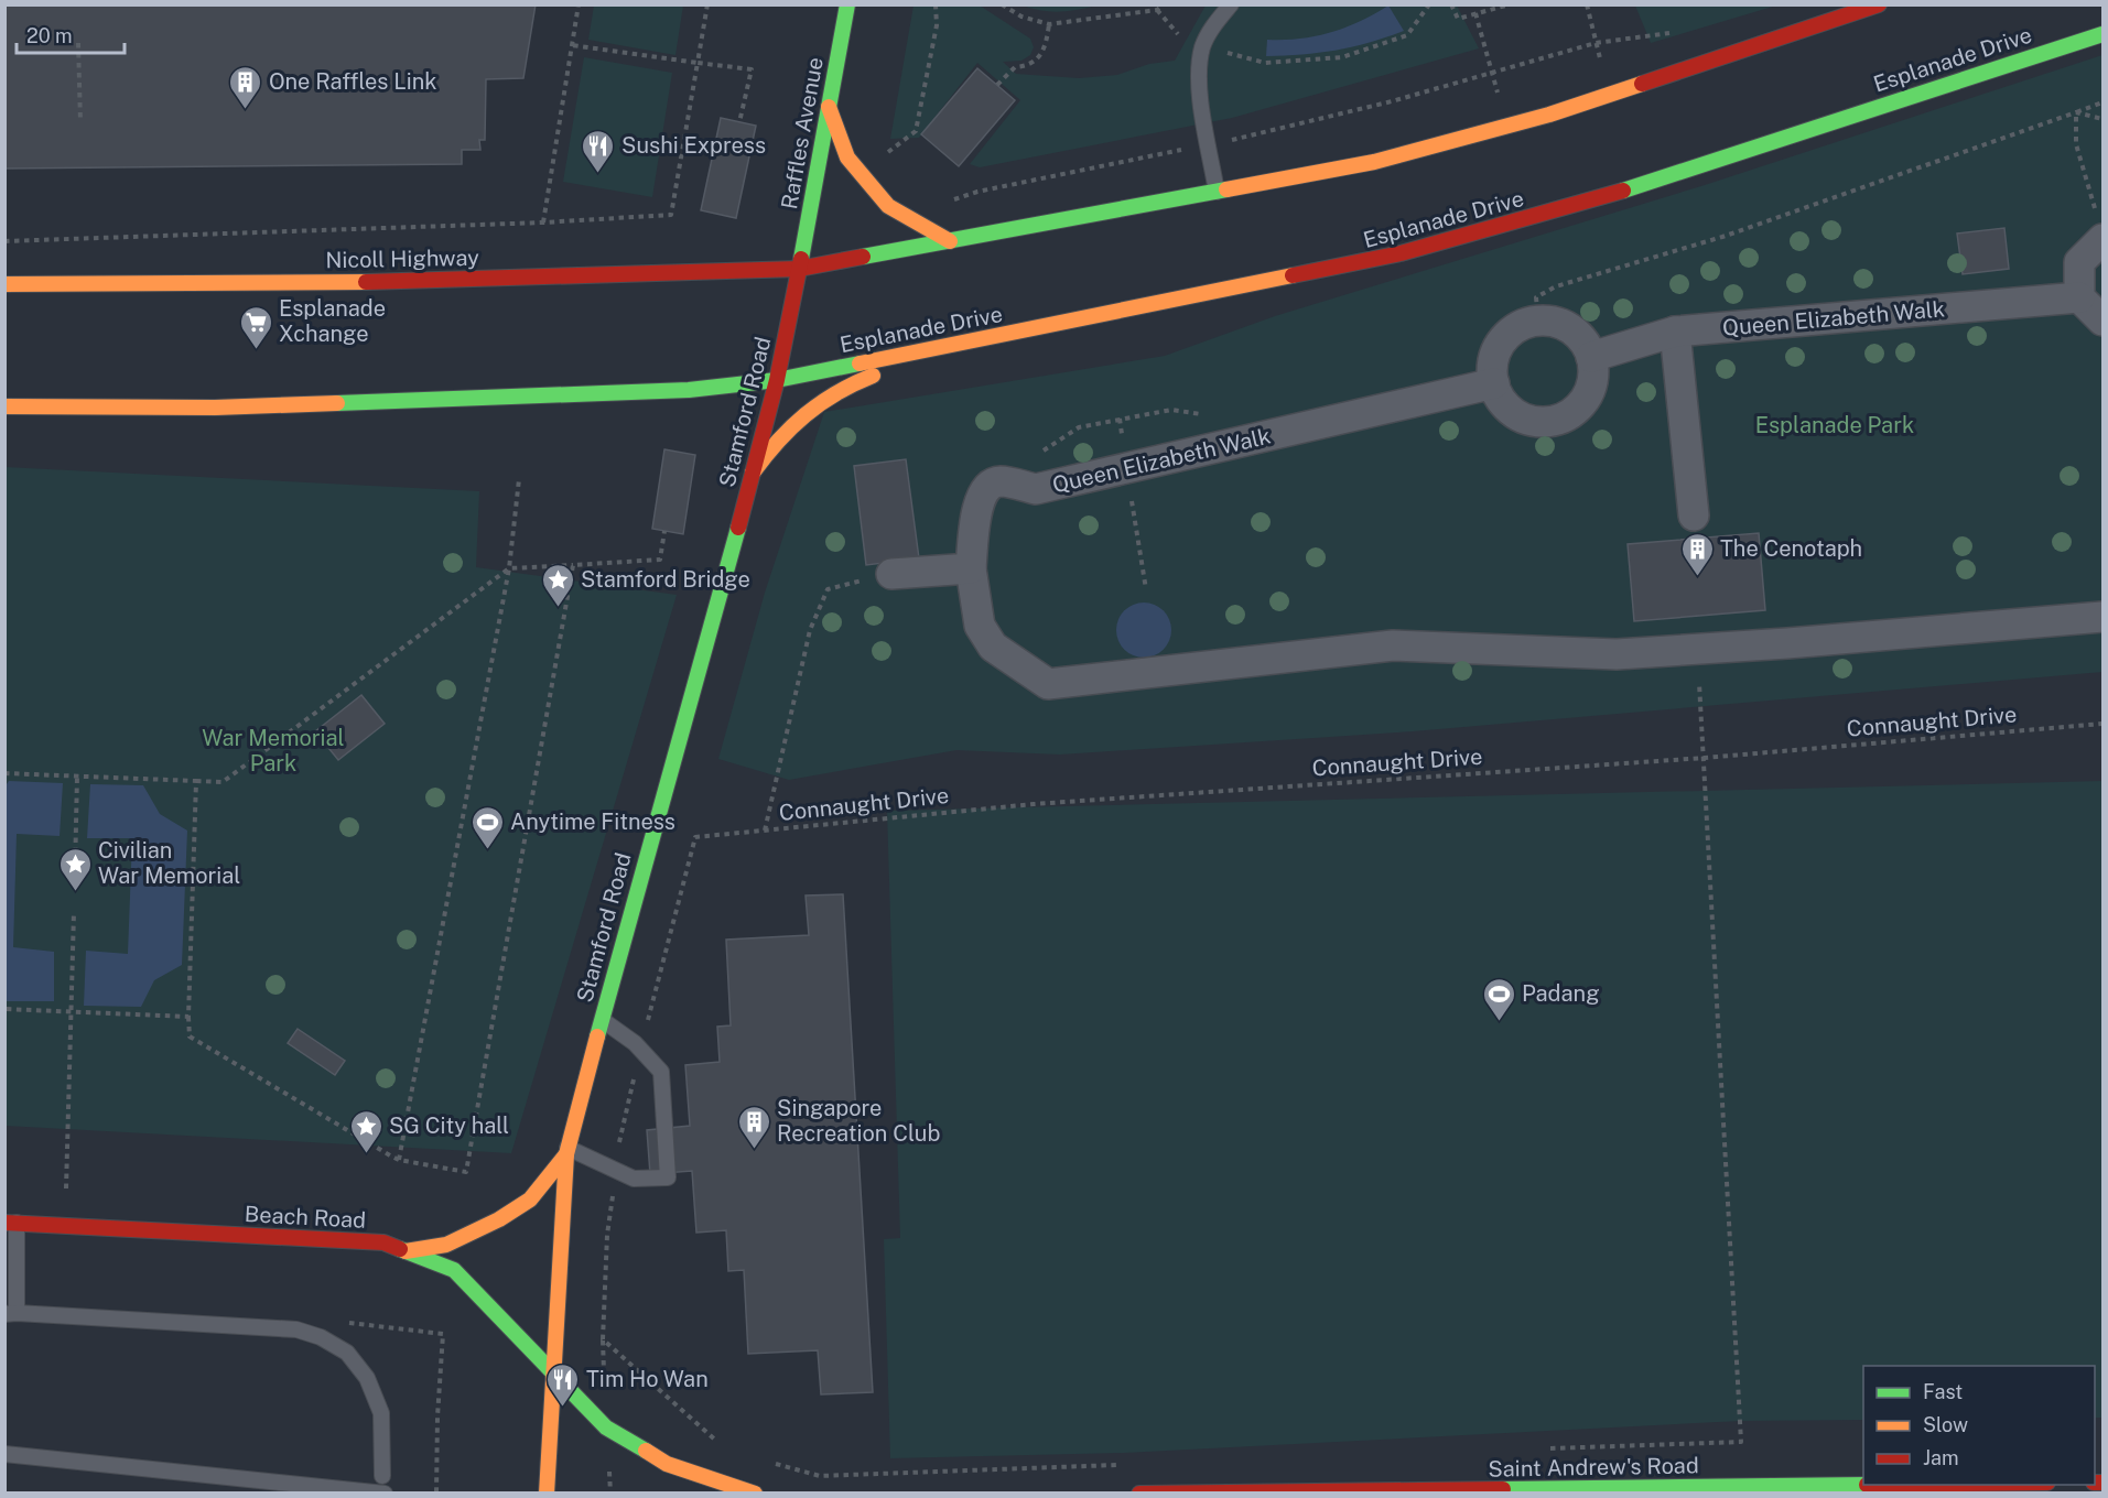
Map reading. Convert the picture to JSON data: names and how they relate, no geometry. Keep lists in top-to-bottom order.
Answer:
{
  "streets": {
    "main road": [
      "Esplanade Drive",
      "Raffles Avenue",
      "Nicoll Highway",
      "Stamford Road",
      "Beach Road",
      "Saint Andrew's Road"
    ],
    "street": ["Queen Elizabeth Walk"],
    "path": ["Connaught Drive"]
  },
  "crossings": [
    ["Esplanade Drive", "Stamford Road"],
    ["Raffles Avenue", "Nicoll Highway"],
    ["Raffles Avenue", "Stamford Road"],
    ["Nicoll Highway", "Stamford Road"],
    ["Stamford Road", "Beach Road"]
  ],
  "parks": ["Esplanade Park", "War Memorial Park"],
  "places": {
    "building": ["One Raffles Link", "The Cenotaph", "Singapore Recreation Club"],
    "restaurant": ["Sushi Express", "Tim Ho Wan"],
    "supermarket": ["Esplanade Xchange"],
    "place": ["Stamford Bridge", "Civilian War Memorial", "SG City hall"],
    "sports": ["Anytime Fitness", "Padang"]
  },
  "legend": ["Fast", "Slow", "Jam"],
  "scale_bar": "20 m"
}
